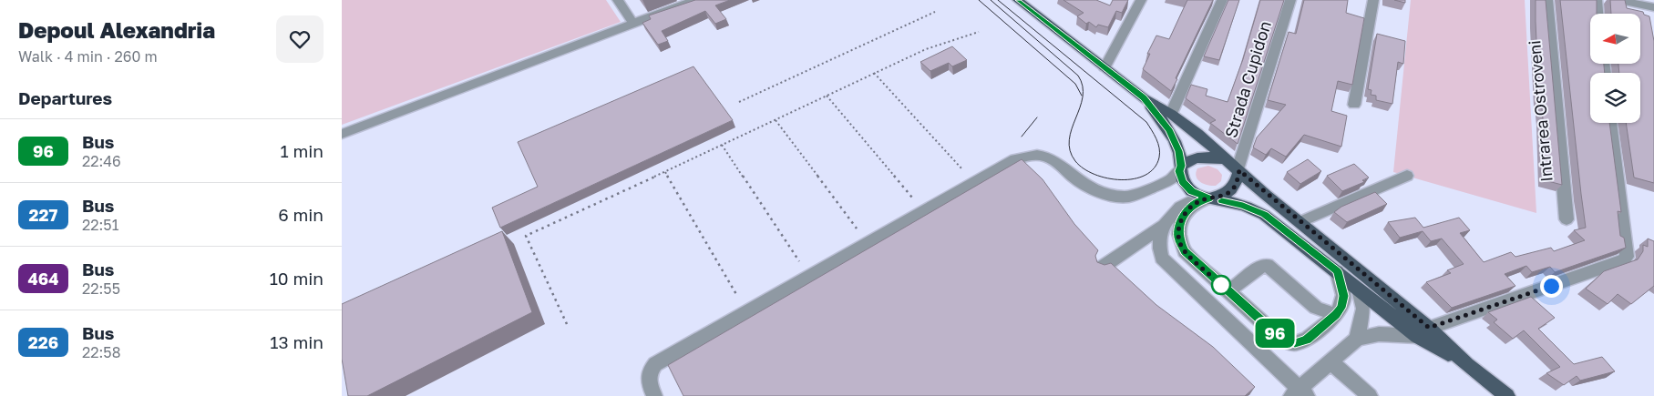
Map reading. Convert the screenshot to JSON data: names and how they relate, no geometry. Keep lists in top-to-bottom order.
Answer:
{
  "streets": {
    "street": ["Strada Cupidon", "Intrarea Ostroveni"]
  },
  "lines": ["bus line 96"],
  "north": "left",
  "page": {
    "heading": [
      ["Depoul Alexandria", "Walk · 4 min · 260 m"],
      "Departures"
    ],
    "on_map": "96",
    "list": [
      {
        "mark": "96",
        "name": "Bus",
        "note": "22:46",
        "value": "1 min"
      },
      {
        "mark": "227",
        "name": "Bus",
        "note": "22:51",
        "value": "6 min"
      },
      {
        "mark": "464",
        "name": "Bus",
        "note": "22:55",
        "value": "10 min"
      },
      {
        "mark": "226",
        "name": "Bus",
        "note": "22:58",
        "value": "13 min"
      }
    ]
  }
}
